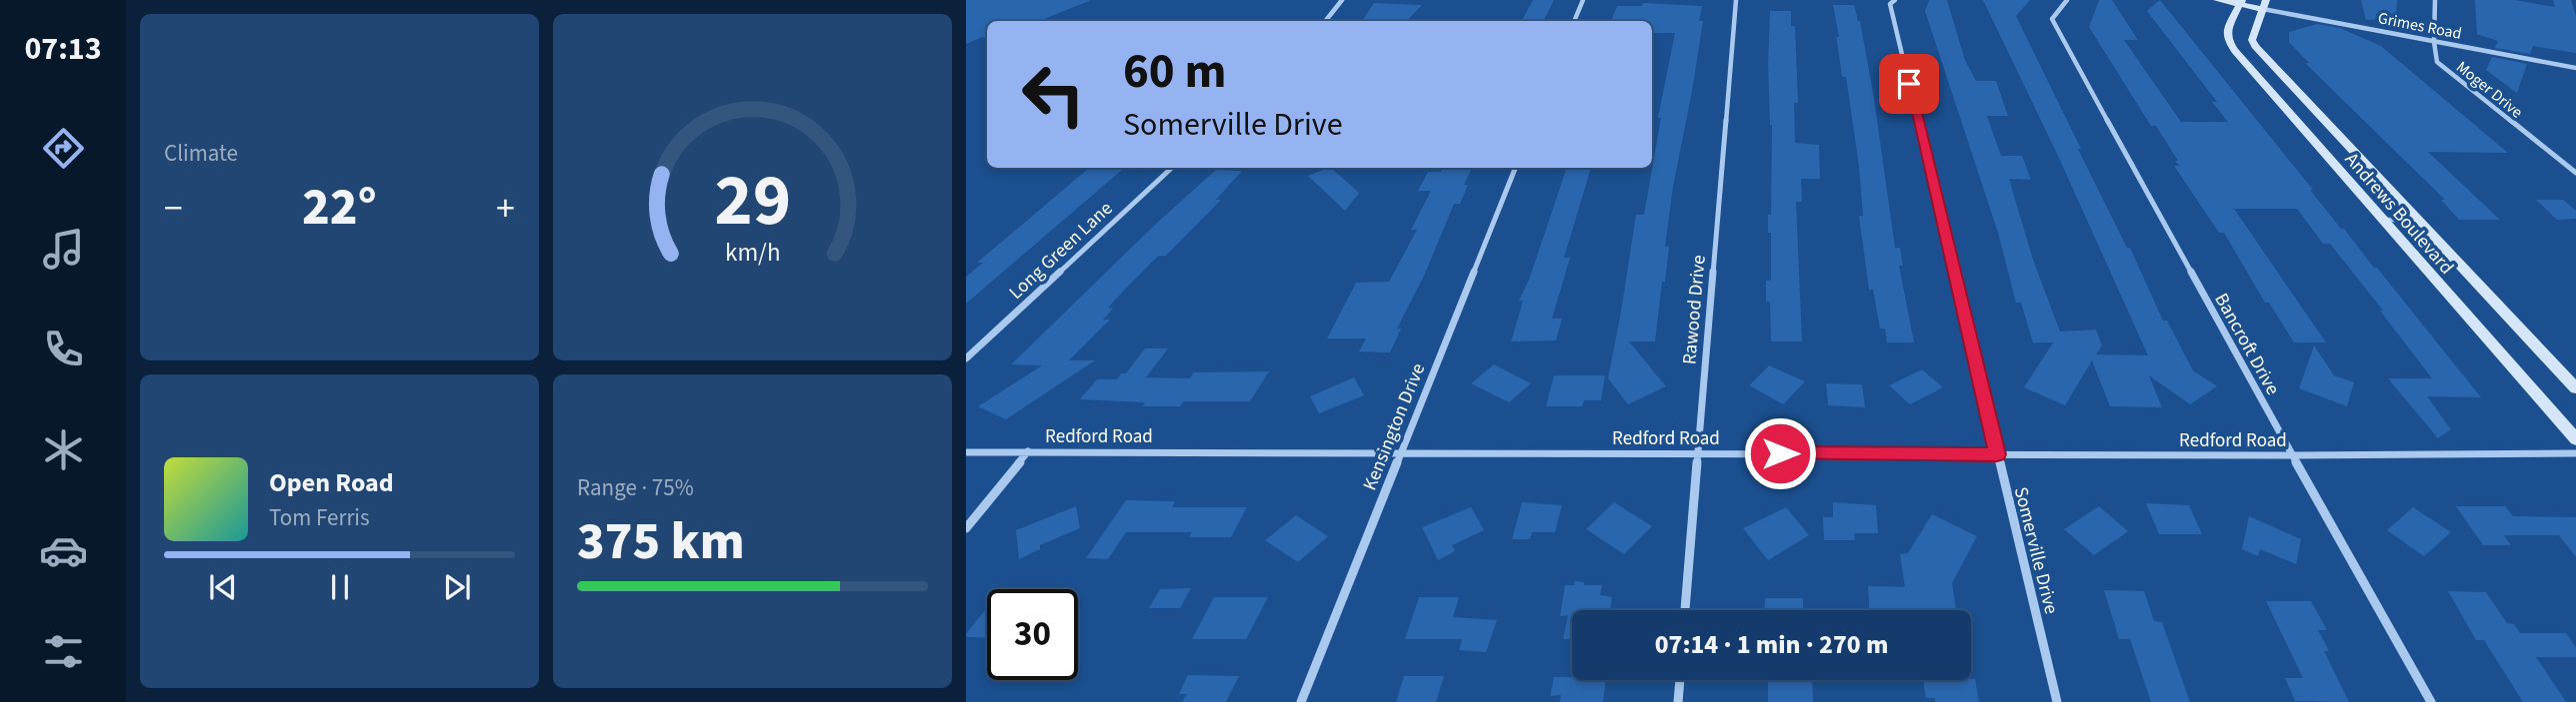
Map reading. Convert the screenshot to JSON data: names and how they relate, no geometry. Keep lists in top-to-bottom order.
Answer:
{
  "streets": {
    "street": [
      "Grimes Road",
      "Moger Drive",
      "Andrews Boulevard",
      "Long Green Lane",
      "Rawood Drive",
      "Bancroft Drive",
      "Kensington Drive",
      "Redford Road",
      "Somerville Drive"
    ]
  },
  "crossings": [
    ["Grimes Road", "Moger Drive"],
    ["Grimes Road", "Andrews Boulevard"],
    ["Rawood Drive", "Redford Road"],
    ["Bancroft Drive", "Redford Road"],
    ["Kensington Drive", "Redford Road"],
    ["Redford Road", "Somerville Drive"]
  ],
  "page": {
    "tabs": "07:13",
    "tile": [
      "Climate",
      ["Range · 75%", "375 km"]
    ],
    "turn": ["60 m", "Somerville Drive"],
    "heat": ["−", "22°", "+"],
    "song": ["Open Road", "Tom Ferris"],
    "limit": "30",
    "trip": "07:14 · 1 min · 270 m",
    "gauge": ["29", "km/h"]
  }
}
